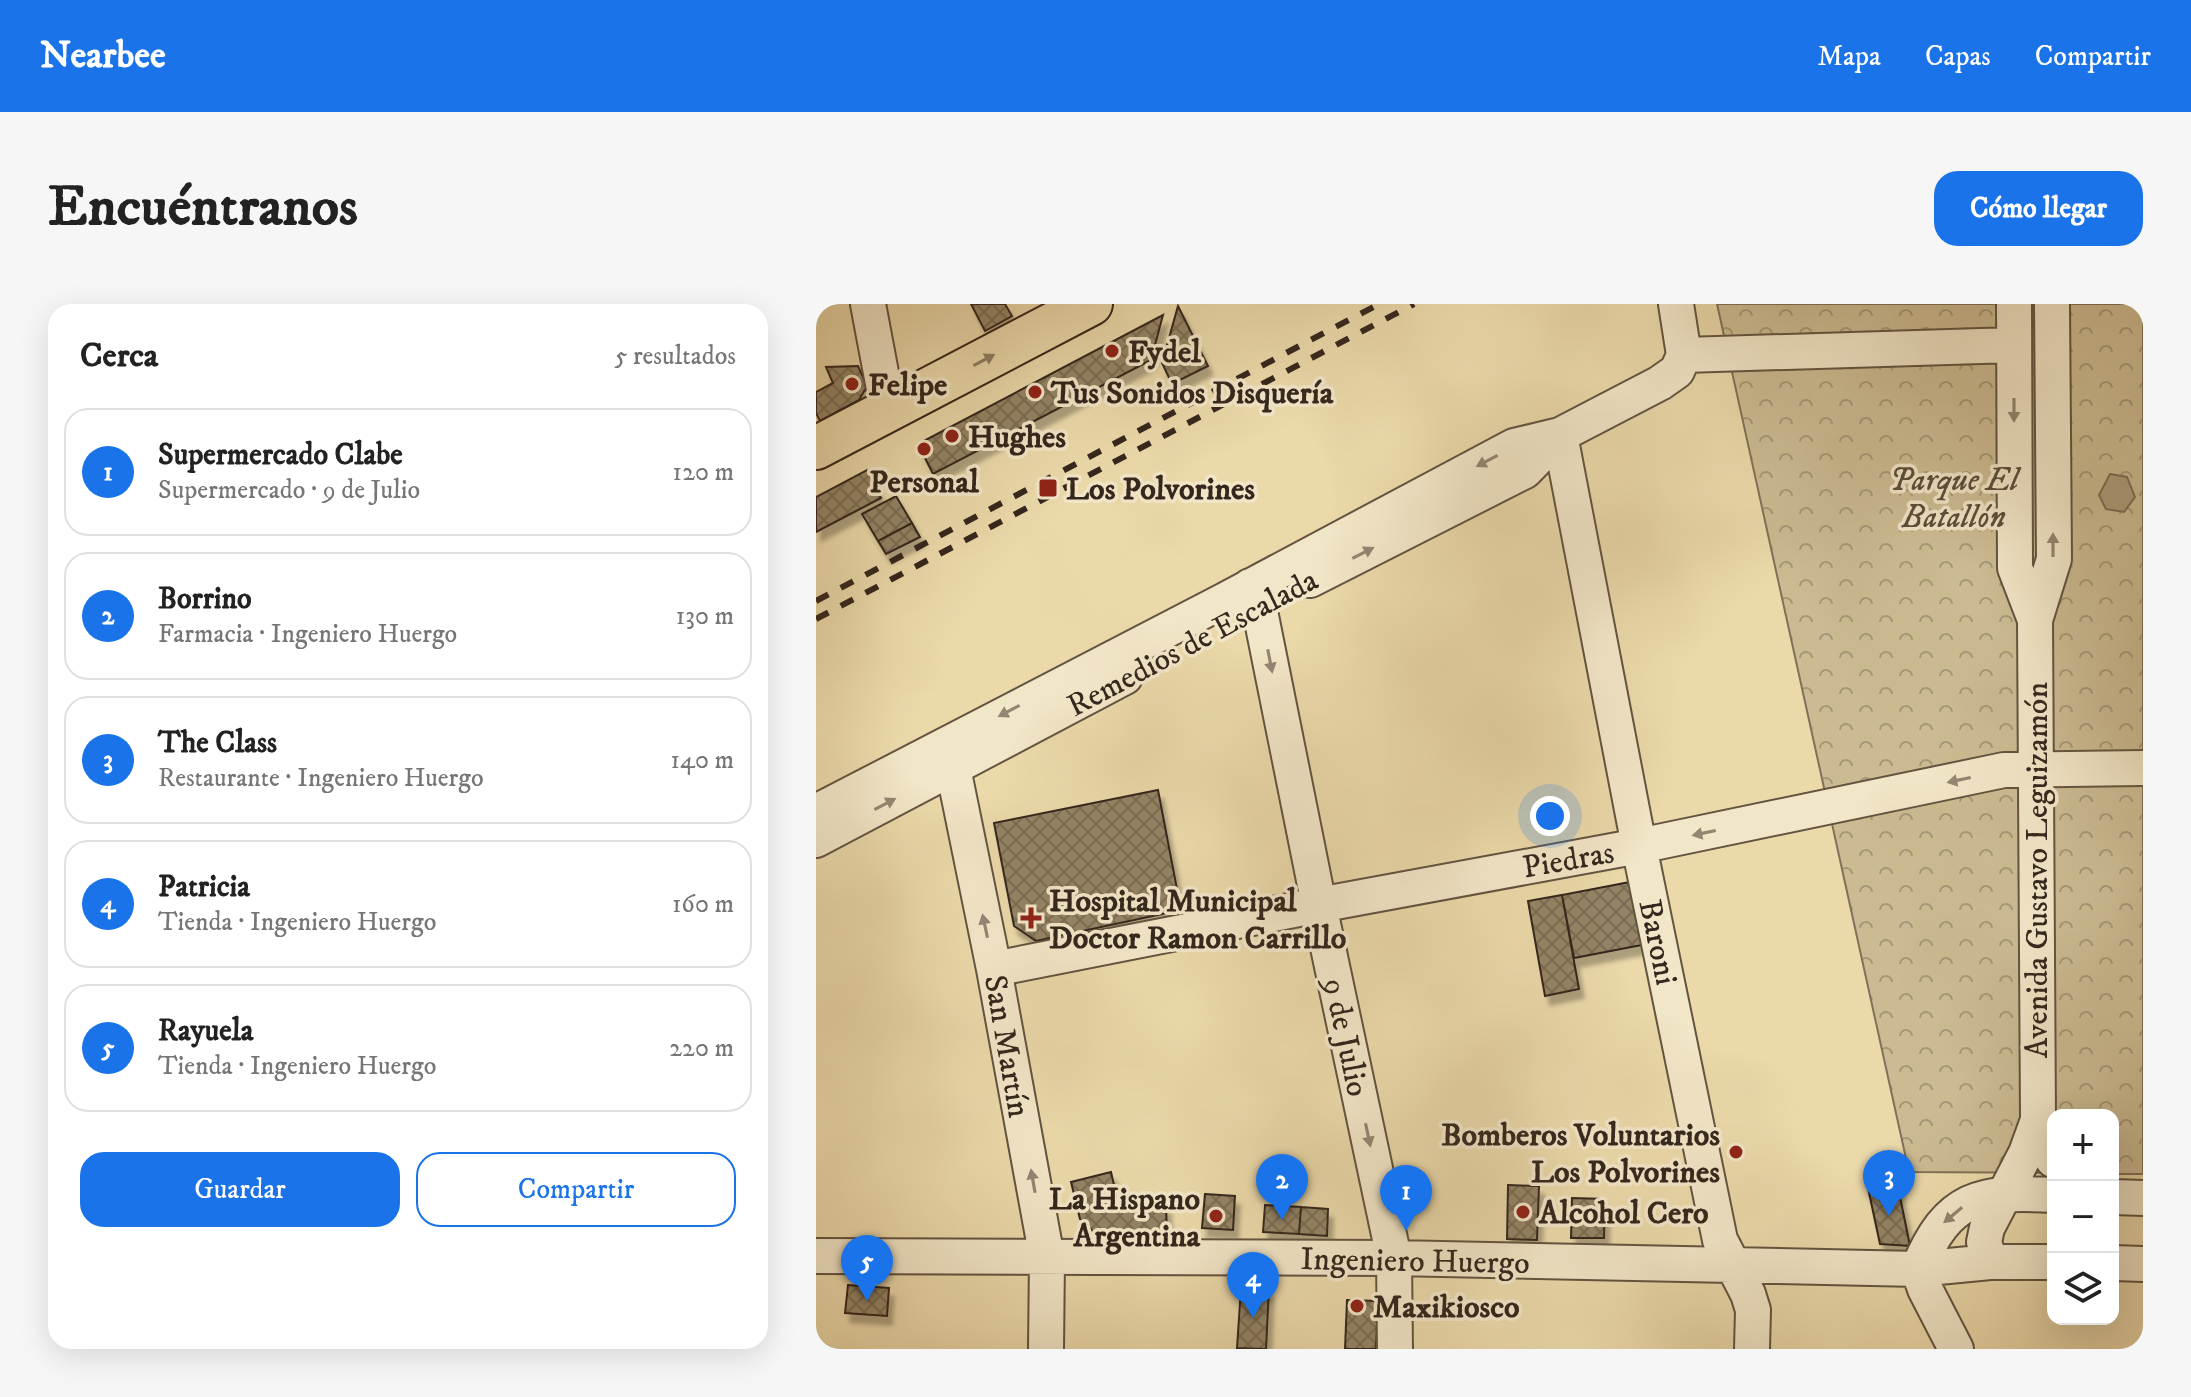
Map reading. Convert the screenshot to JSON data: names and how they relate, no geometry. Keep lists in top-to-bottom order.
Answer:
{
  "streets": {
    "street": [
      "Remedios de Escalada",
      "Piedras",
      "Avenida Gustavo Leguizamón",
      "Baroni",
      "9 de Julio",
      "San Martín",
      "Ingeniero Huergo"
    ]
  },
  "crossings": [
    ["Remedios de Escalada", "Baroni"],
    ["Remedios de Escalada", "9 de Julio"],
    ["Remedios de Escalada", "San Martín"],
    ["Piedras", "Avenida Gustavo Leguizamón"],
    ["Piedras", "Baroni"],
    ["Piedras", "9 de Julio"],
    ["Piedras", "San Martín"],
    ["Baroni", "Ingeniero Huergo"],
    ["9 de Julio", "Ingeniero Huergo"],
    ["San Martín", "Ingeniero Huergo"]
  ],
  "one_way": ["9 de Julio", "San Martín"],
  "parks": ["Parque El Batallón"],
  "places": {
    "other": [
      "Fydel",
      "Felipe",
      "Tus Sonidos Disquería",
      "Hughes",
      "Personal",
      "Bomberos Voluntarios Los Polvorines",
      "Alcohol Cero",
      "La Hispano Argentina",
      "Maxikiosco"
    ],
    "transit": ["Los Polvorines"],
    "health": ["Hospital Municipal Doctor Ramon Carrillo"]
  },
  "page": {
    "header": "Nearbee",
    "nav": ["Mapa", "Capas", "Compartir"],
    "buttons": [
      "Cómo llegar",
      ["Guardar", "Compartir"]
    ],
    "title": "Encuéntranos",
    "heading": ["Cerca", "5 resultados"],
    "list": [
      {
        "mark": "1",
        "name": "Supermercado Clabe",
        "note": "Supermercado · 9 de Julio",
        "value": "120 m"
      },
      {
        "mark": "2",
        "name": "Borrino",
        "note": "Farmacia · Ingeniero Huergo",
        "value": "130 m"
      },
      {
        "mark": "3",
        "name": "The Class",
        "note": "Restaurante · Ingeniero Huergo",
        "value": "140 m"
      },
      {
        "mark": "4",
        "name": "Patricia",
        "note": "Tienda · Ingeniero Huergo",
        "value": "160 m"
      },
      {
        "mark": "5",
        "name": "Rayuela",
        "note": "Tienda · Ingeniero Huergo",
        "value": "220 m"
      }
    ],
    "map_buttons": ["+", "−"],
    "pins": [
      "3",
      "2",
      "1",
      "5",
      "4"
    ]
  }
}
